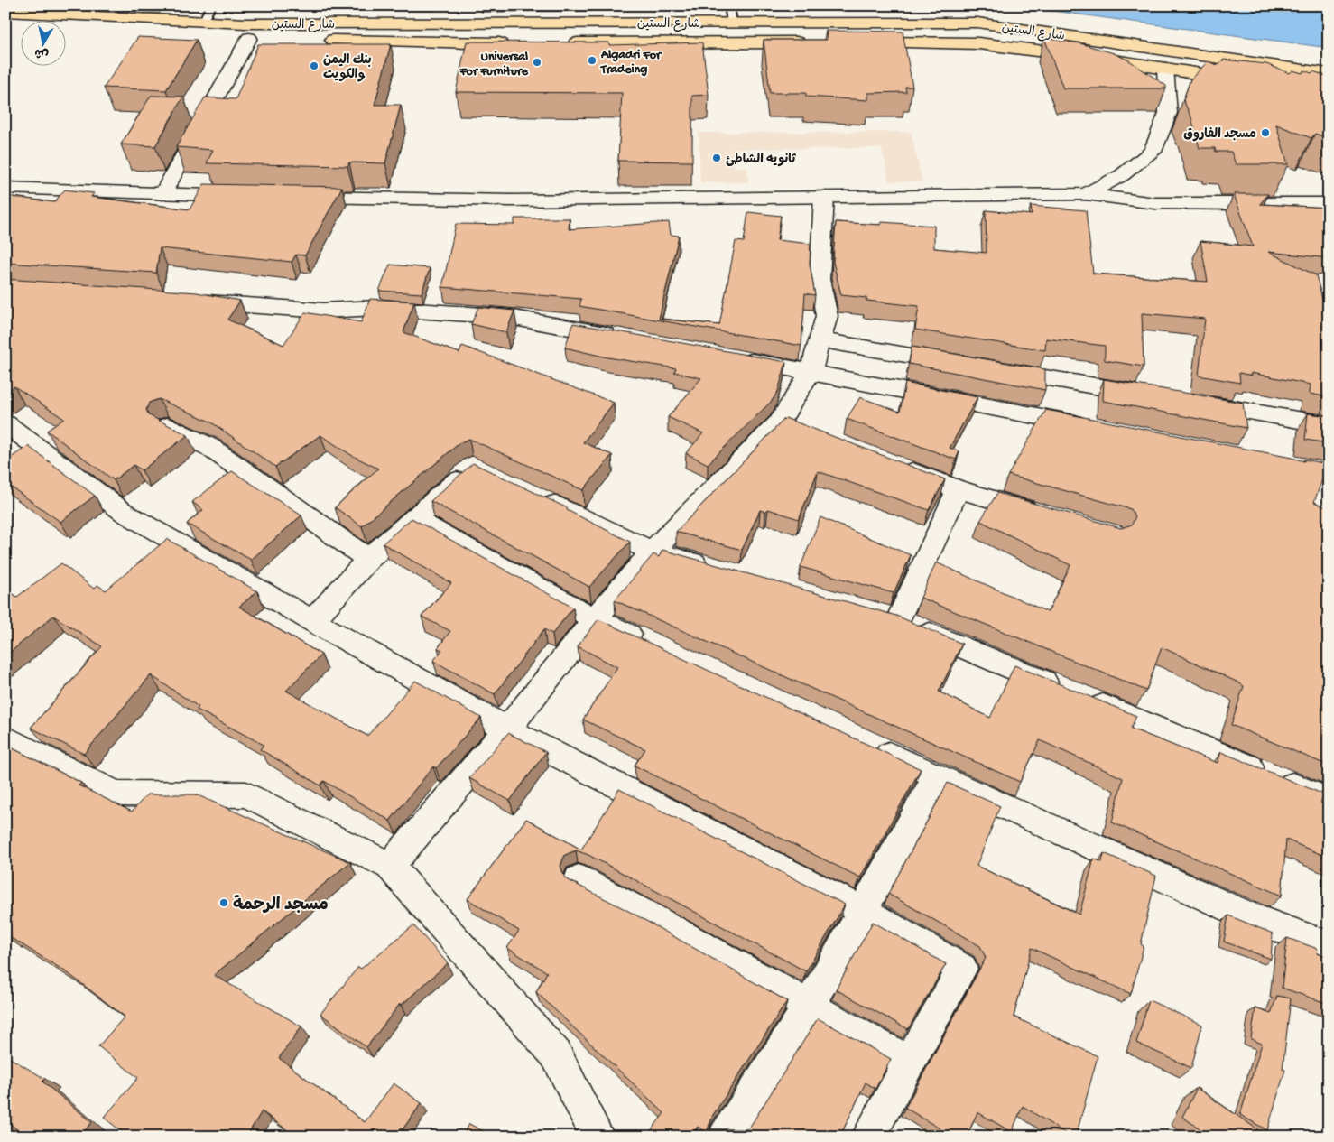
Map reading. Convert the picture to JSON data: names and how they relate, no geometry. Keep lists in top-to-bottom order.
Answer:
{
  "streets": {
    "highway": ["شارع الستين"]
  },
  "places": [
    "Algadri For Tradeing",
    "Universal For Furniture",
    "بنك اليمن والكويت",
    "مسجد الفاروق",
    "ثانويه الشاطئ",
    "مسجد الرحمة"
  ],
  "north": "bottom"
}
